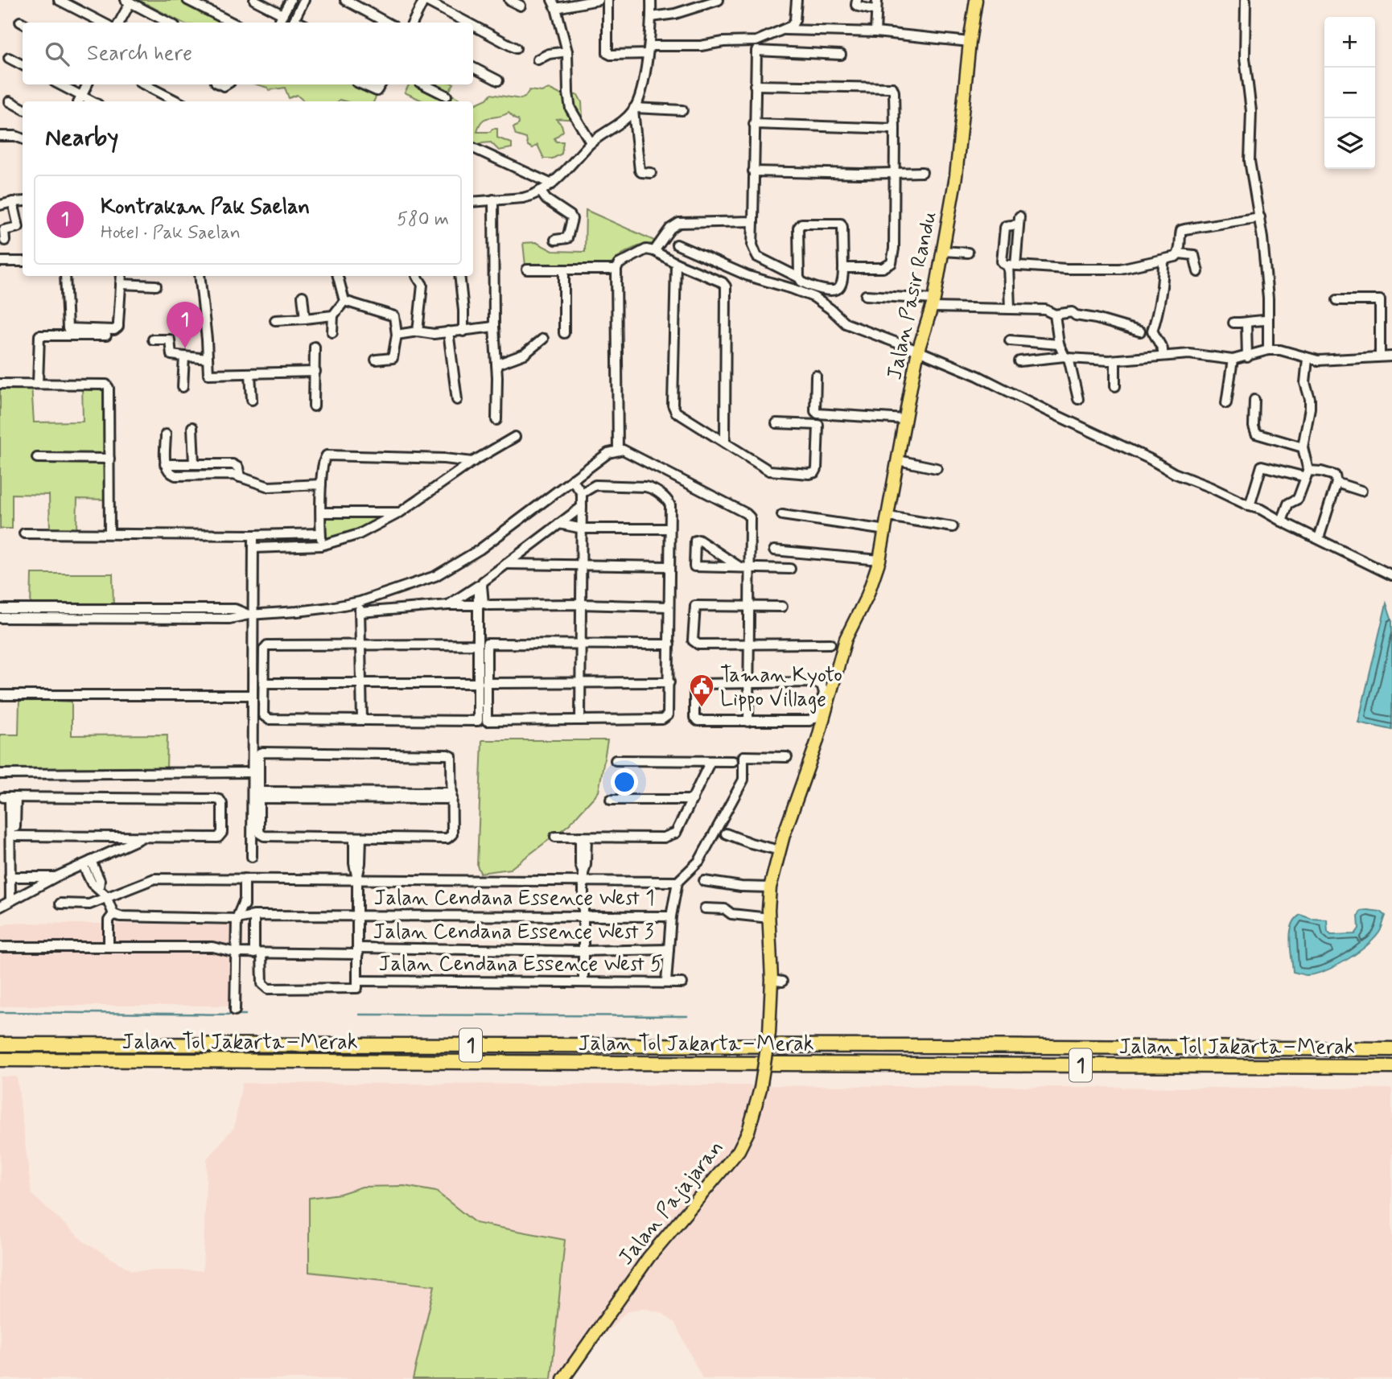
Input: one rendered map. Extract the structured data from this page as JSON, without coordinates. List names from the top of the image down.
{
  "streets": {
    "highway": ["Jalan Tol Jakarta–Merak", "1"],
    "main road": ["Jalan Pasir Randu", "Jalan Pajajaran"],
    "street": ["Jalan Cendana Essence West 1", "Jalan Cendana Essence West 3", "Jalan Cendana Essence West 5"]
  },
  "crossings": [
    ["Jalan Pasir Randu", "Jalan Pajajaran"],
    ["Jalan Cendana Essence West 3", "Jalan Cendana Essence West 5"]
  ],
  "places": {
    "public building": ["Taman Kyoto Lippo Village"]
  },
  "page": {
    "map_buttons": ["+", "−"],
    "search": "Search here",
    "heading": "Nearby",
    "list": [
      {
        "mark": "1",
        "name": "Kontrakan Pak Saelan",
        "note": "Hotel · Pak Saelan",
        "value": "580 m"
      }
    ],
    "pins": "1"
  }
}
